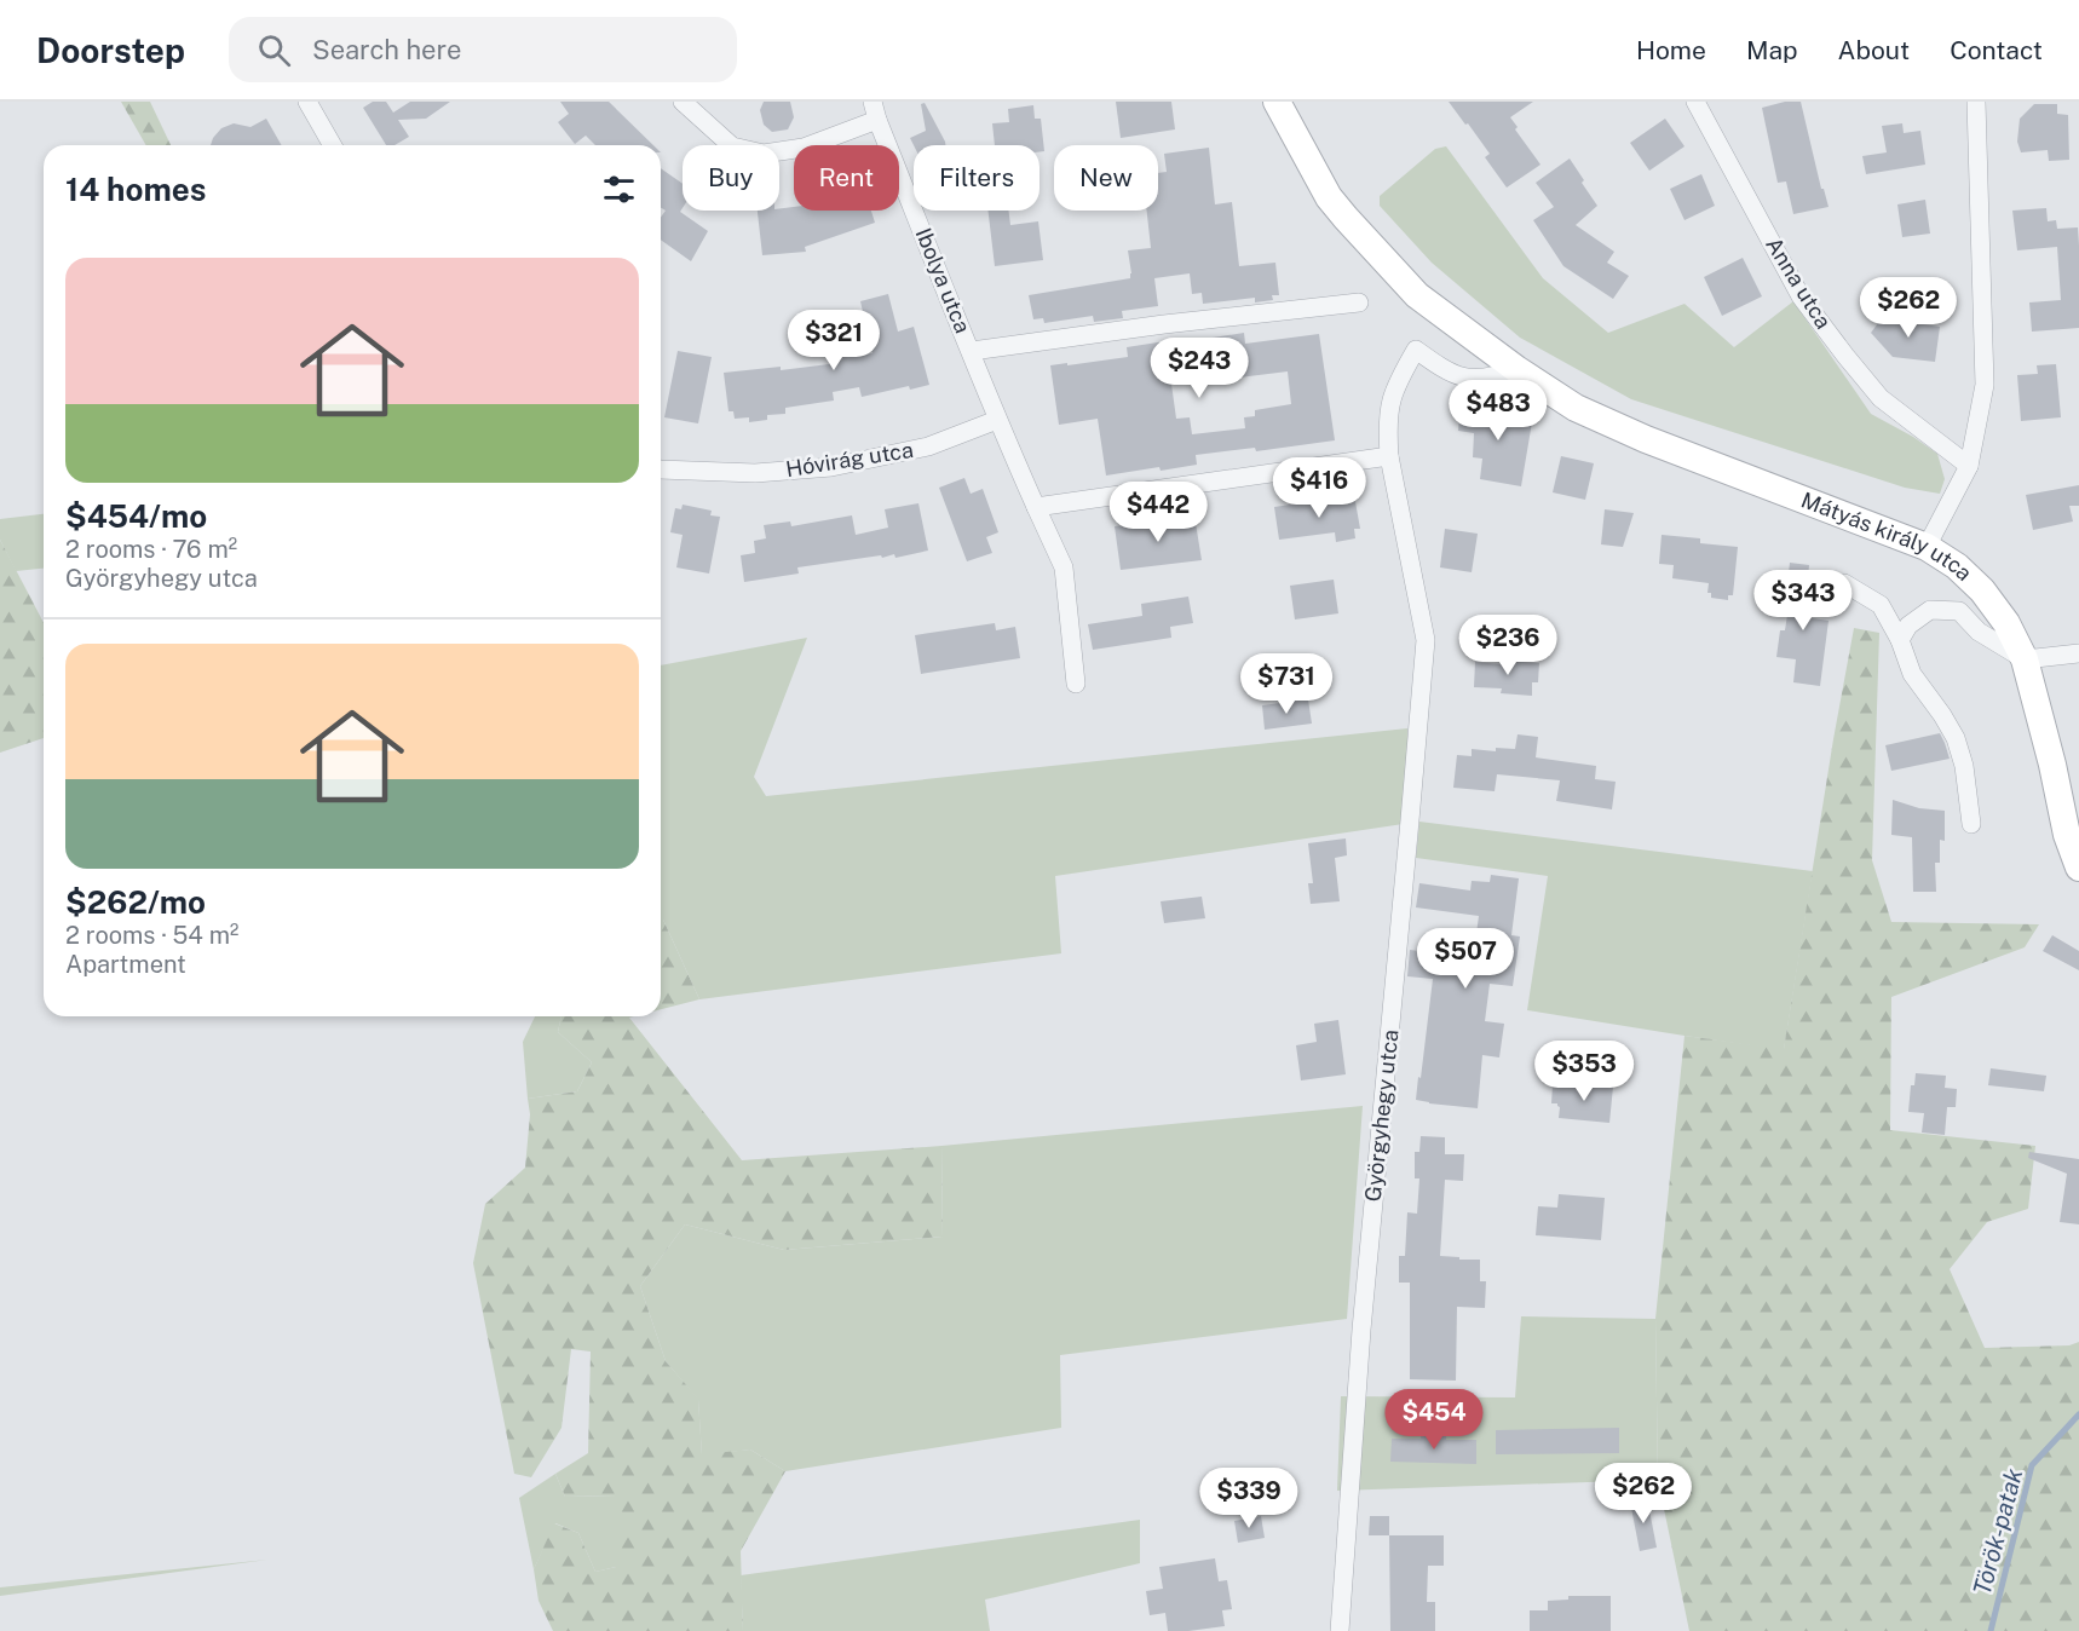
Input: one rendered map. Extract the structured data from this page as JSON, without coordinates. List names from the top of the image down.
{
  "streets": {
    "main road": ["Mátyás király utca"],
    "street": [
      "Ibolya utca",
      "Anna utca",
      "Hóvirág utca",
      "Györgyhegy utca"
    ]
  },
  "crossings": [
    ["Ibolya utca", "Hóvirág utca"],
    ["Mátyás király utca", "Györgyhegy utca"]
  ],
  "water": ["Török-patak"],
  "page": {
    "header": "Doorstep",
    "search": "Search here",
    "nav": [
      "Home",
      "Map",
      "About",
      "Contact"
    ],
    "chip": [
      "Buy",
      "Rent",
      "Filters",
      "New"
    ],
    "heading": "14 homes",
    "list": [
      {
        "name": "$454/mo",
        "note": "2 rooms · 76 m² · Györgyhegy utca"
      },
      {
        "name": "$262/mo",
        "note": "2 rooms · 54 m² · Apartment"
      }
    ],
    "price": [
      "$262",
      "$321",
      "$243",
      "$483",
      "$416",
      "$442",
      "$343",
      "$236",
      "$731",
      "$507",
      "$353",
      "$454",
      "$262",
      "$339"
    ]
  }
}
